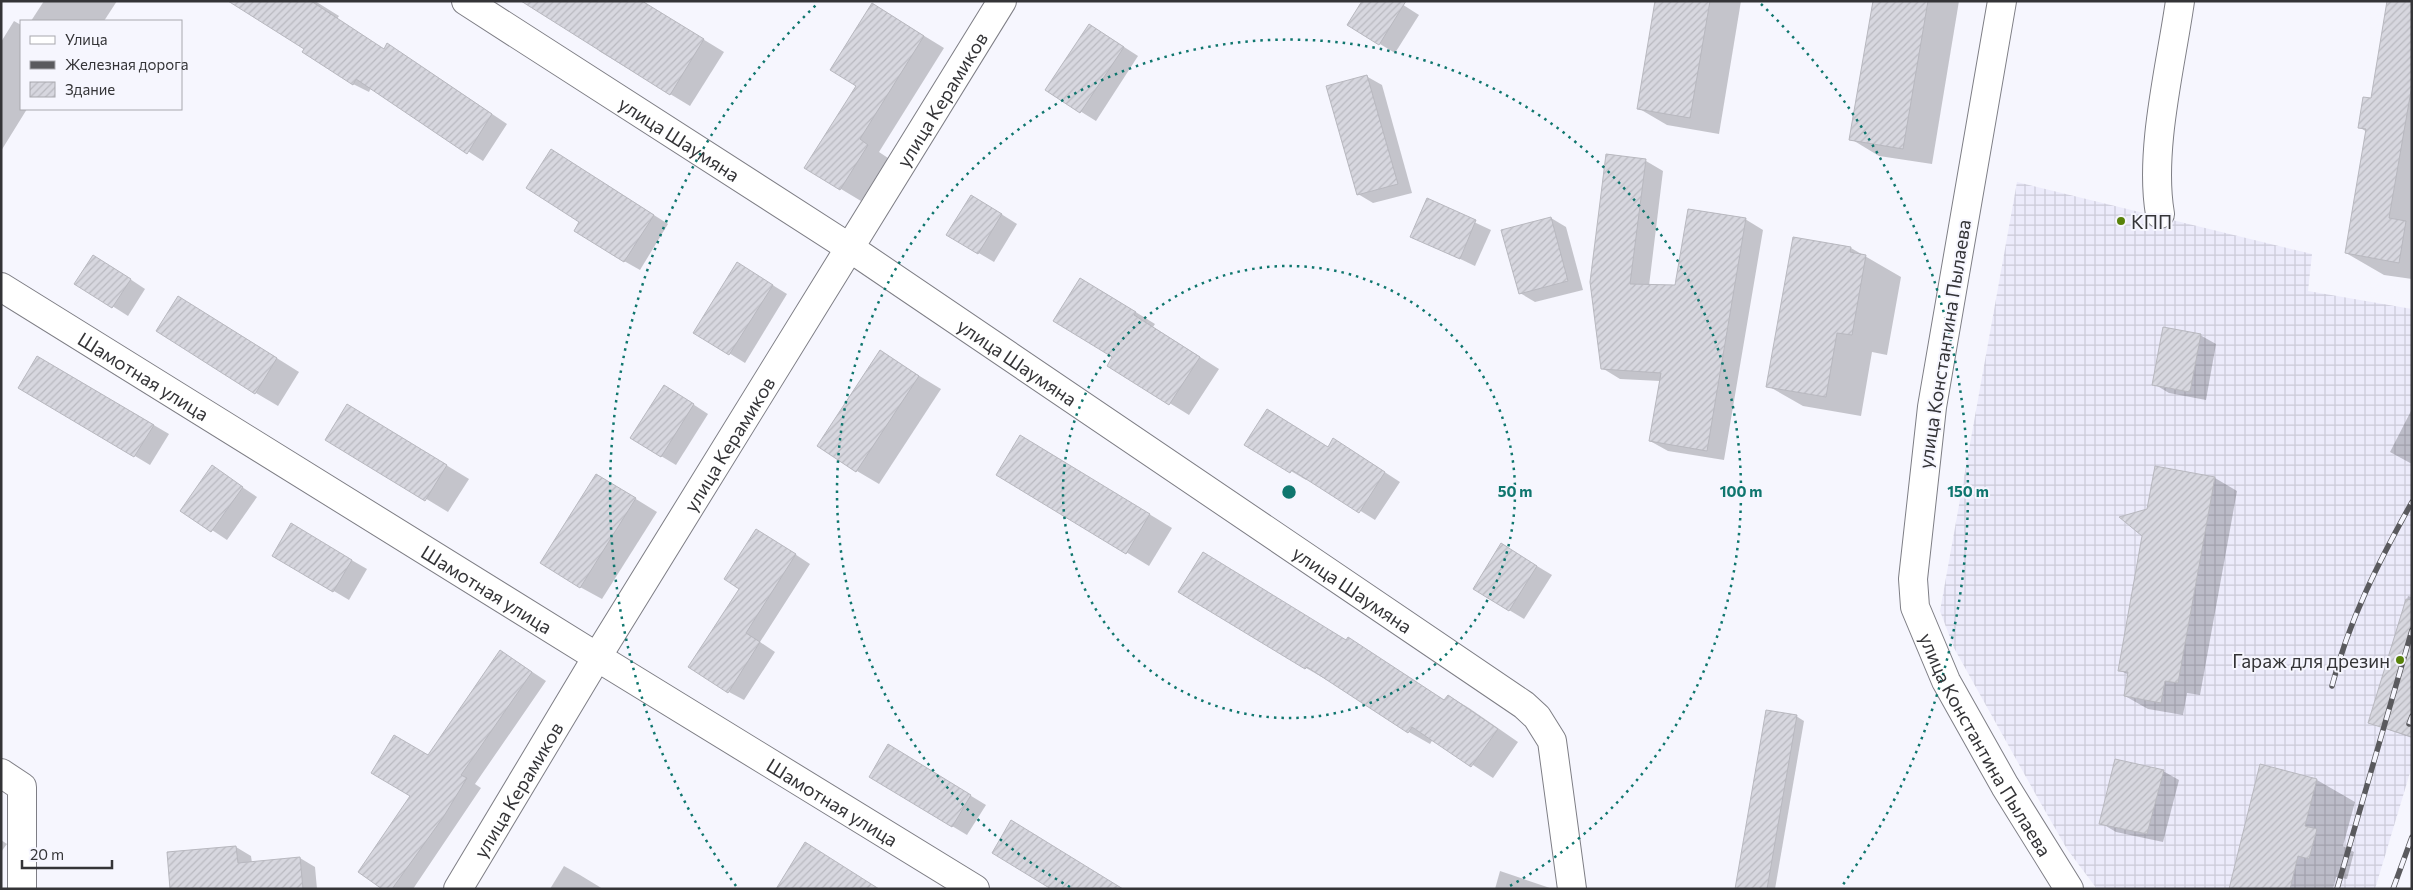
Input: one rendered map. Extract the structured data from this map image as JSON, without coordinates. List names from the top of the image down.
{
  "streets": {
    "street": [
      "улица Керамиков",
      "улица Шаумяна",
      "улица Константина Пылаева",
      "Шамотная улица"
    ]
  },
  "crossings": [
    ["улица Керамиков", "улица Шаумяна"],
    ["улица Керамиков", "Шамотная улица"]
  ],
  "places": ["КПП", "Гараж для дрезин"],
  "legend": ["Улица", "Железная дорога", "Здание"],
  "scale_bar": "20 m",
  "rings": ["50 m", "100 m", "150 m"]
}
